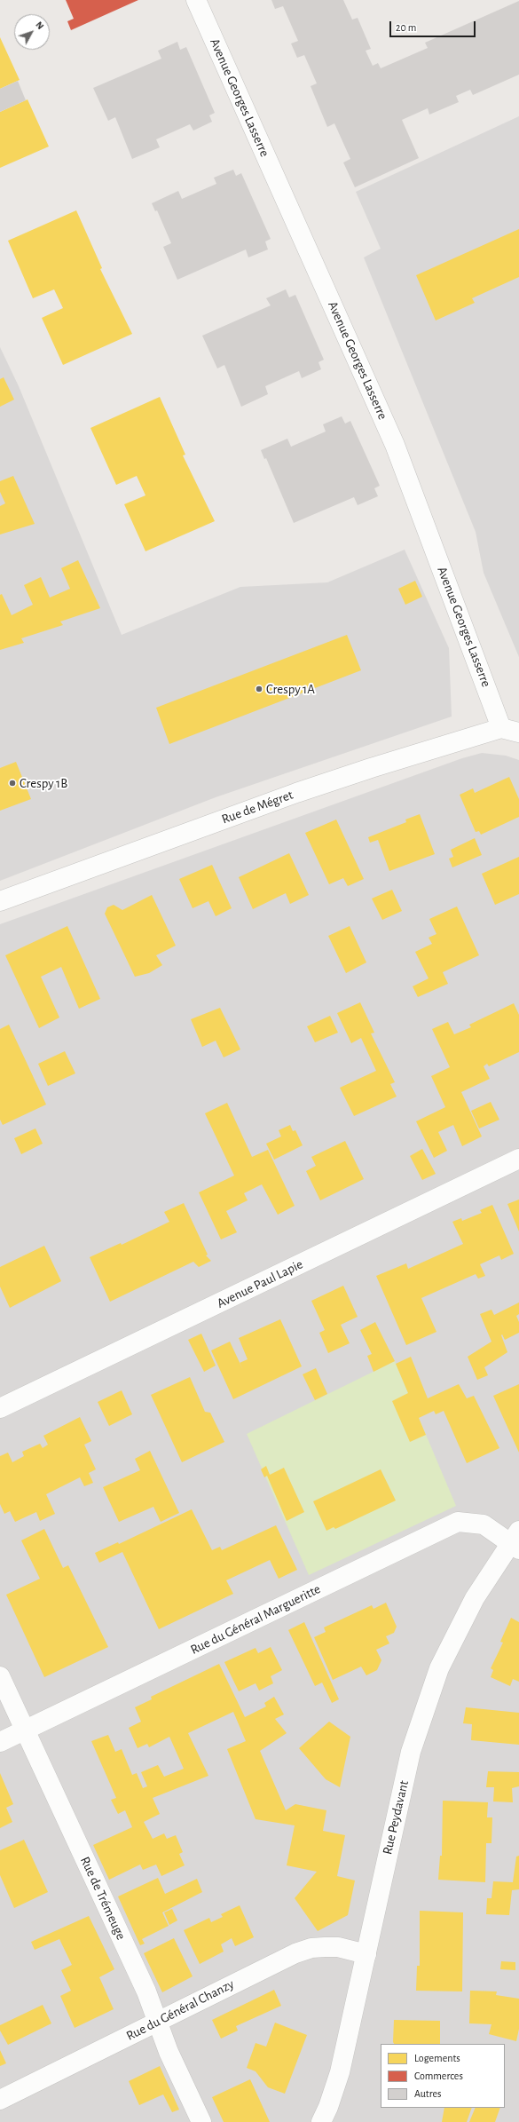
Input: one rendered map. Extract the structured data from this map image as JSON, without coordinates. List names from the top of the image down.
{
  "streets": {
    "street": [
      "Avenue Georges Lasserre",
      "Rue de Mégret",
      "Avenue Paul Lapie",
      "Rue du Général Margueritte",
      "Rue Peydavant",
      "Rue de Trémeuge",
      "Rue du Général Chanzy"
    ]
  },
  "crossings": [
    ["Avenue Georges Lasserre", "Rue de Mégret"],
    ["Rue du Général Margueritte", "Rue Peydavant"],
    ["Rue du Général Margueritte", "Rue de Trémeuge"],
    ["Rue Peydavant", "Rue du Général Chanzy"],
    ["Rue de Trémeuge", "Rue du Général Chanzy"]
  ],
  "places": ["Crespy 1A", "Crespy 1B"],
  "legend": ["Logements", "Commerces", "Autres"],
  "scale_bar": "20 m",
  "north": "top right"
}
